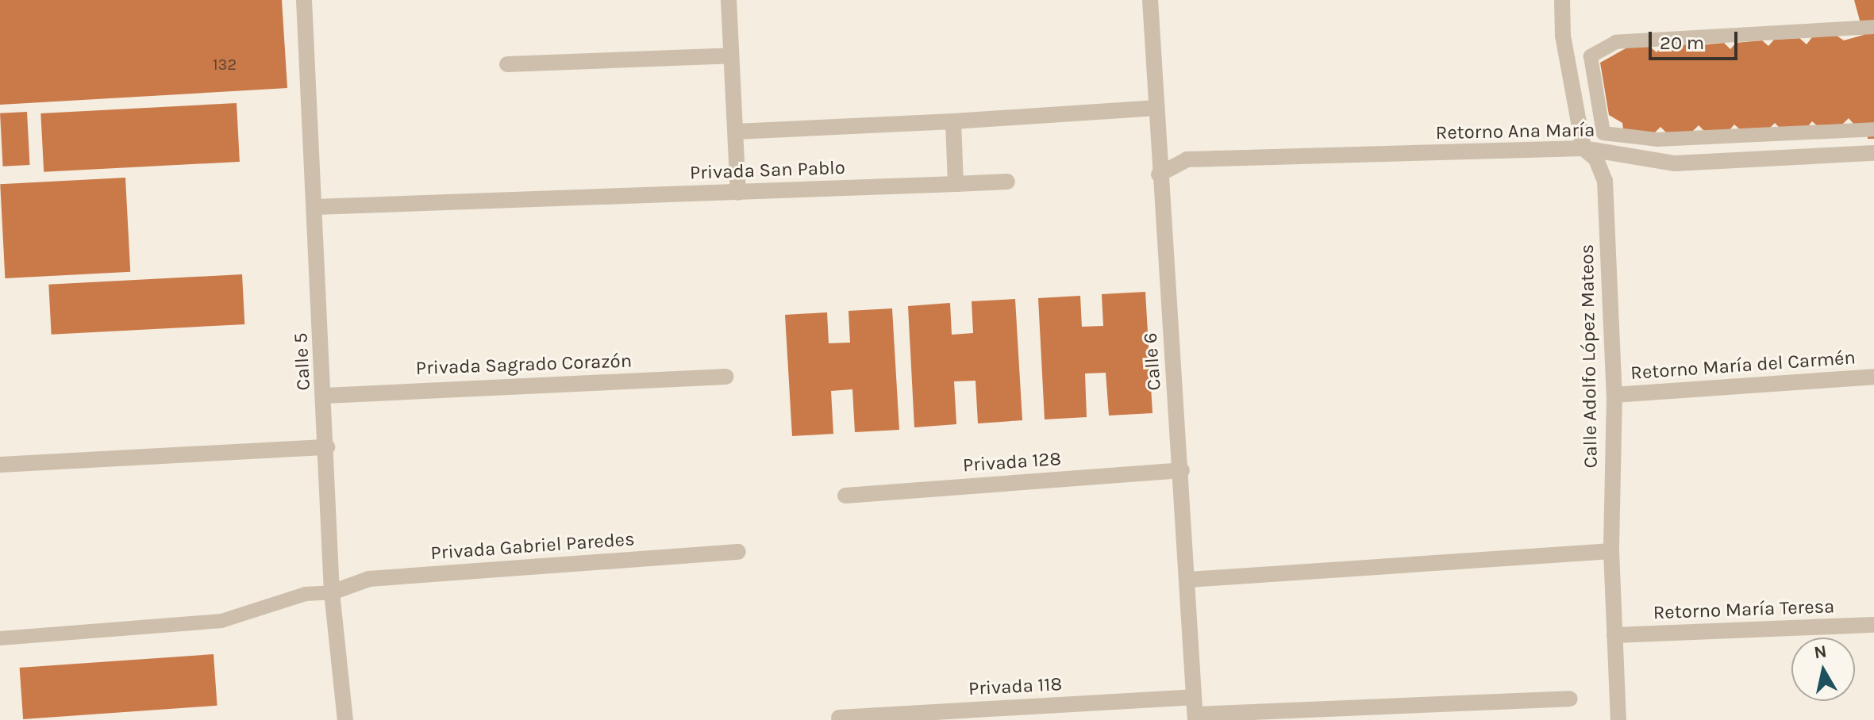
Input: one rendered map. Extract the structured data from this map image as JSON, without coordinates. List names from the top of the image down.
{
  "streets": {
    "street": [
      "Retorno Ana María",
      "Privada San Pablo",
      "Calle Adolfo López Mateos",
      "Calle 5",
      "Calle 6",
      "Privada Sagrado Corazón",
      "Retorno María del Carmén",
      "Privada 128",
      "Privada Gabriel Paredes",
      "Retorno María Teresa",
      "Privada 118"
    ]
  },
  "crossings": [
    ["Retorno Ana María", "Calle Adolfo López Mateos"],
    ["Retorno Ana María", "Calle 6"],
    ["Privada San Pablo", "Calle 5"],
    ["Calle Adolfo López Mateos", "Retorno María del Carmén"],
    ["Calle Adolfo López Mateos", "Retorno María Teresa"],
    ["Calle 5", "Privada Sagrado Corazón"],
    ["Calle 5", "Privada Gabriel Paredes"],
    ["Calle 6", "Privada 128"],
    ["Calle 6", "Privada 118"]
  ],
  "house_numbers": ["132"],
  "scale_bar": "20 m",
  "north": "top"
}
